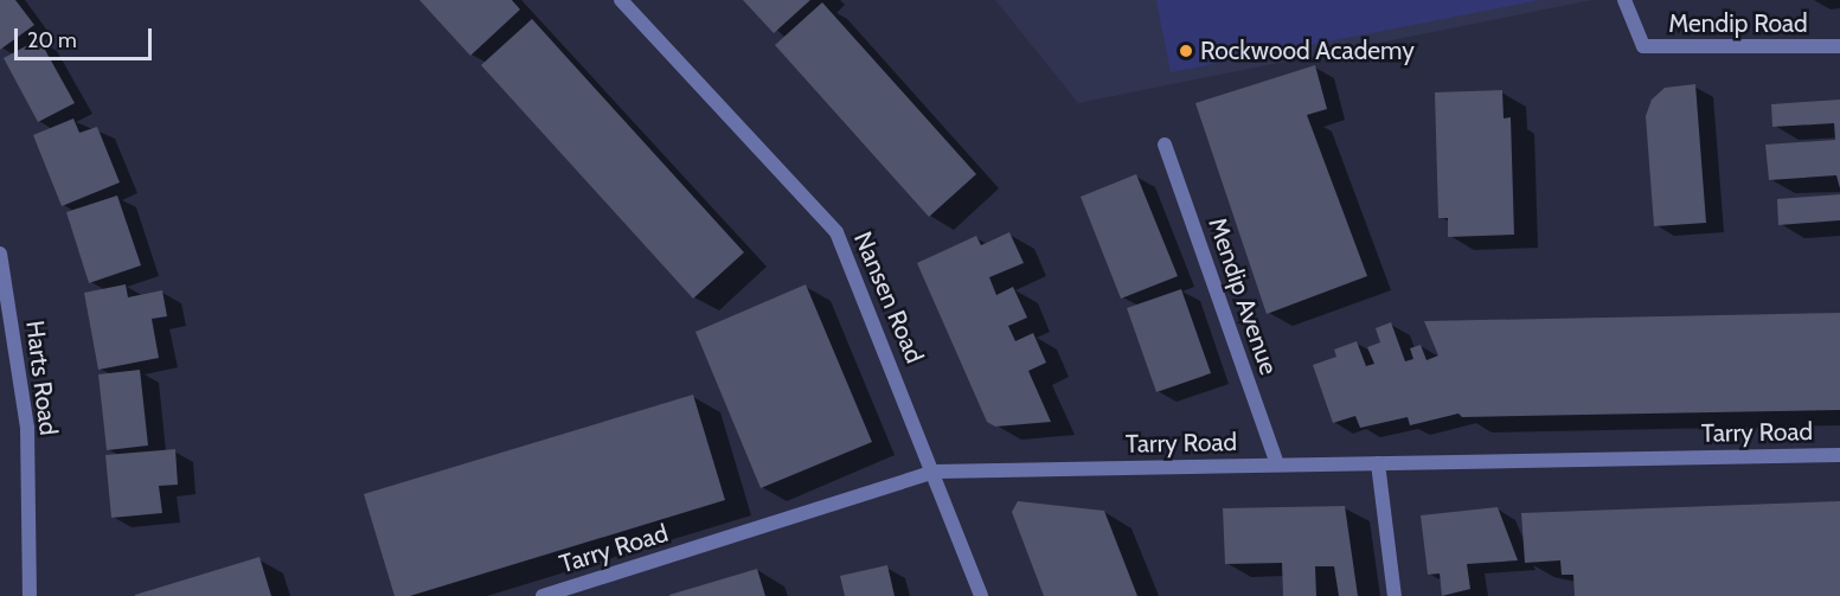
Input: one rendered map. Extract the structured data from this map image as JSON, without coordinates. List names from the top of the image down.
{
  "streets": {
    "street": [
      "Mendip Road",
      "Mendip Avenue",
      "Nansen Road",
      "Harts Road",
      "Tarry Road"
    ]
  },
  "crossings": [
    ["Mendip Avenue", "Tarry Road"],
    ["Nansen Road", "Tarry Road"]
  ],
  "places": ["Rockwood Academy"],
  "scale_bar": "20 m"
}
